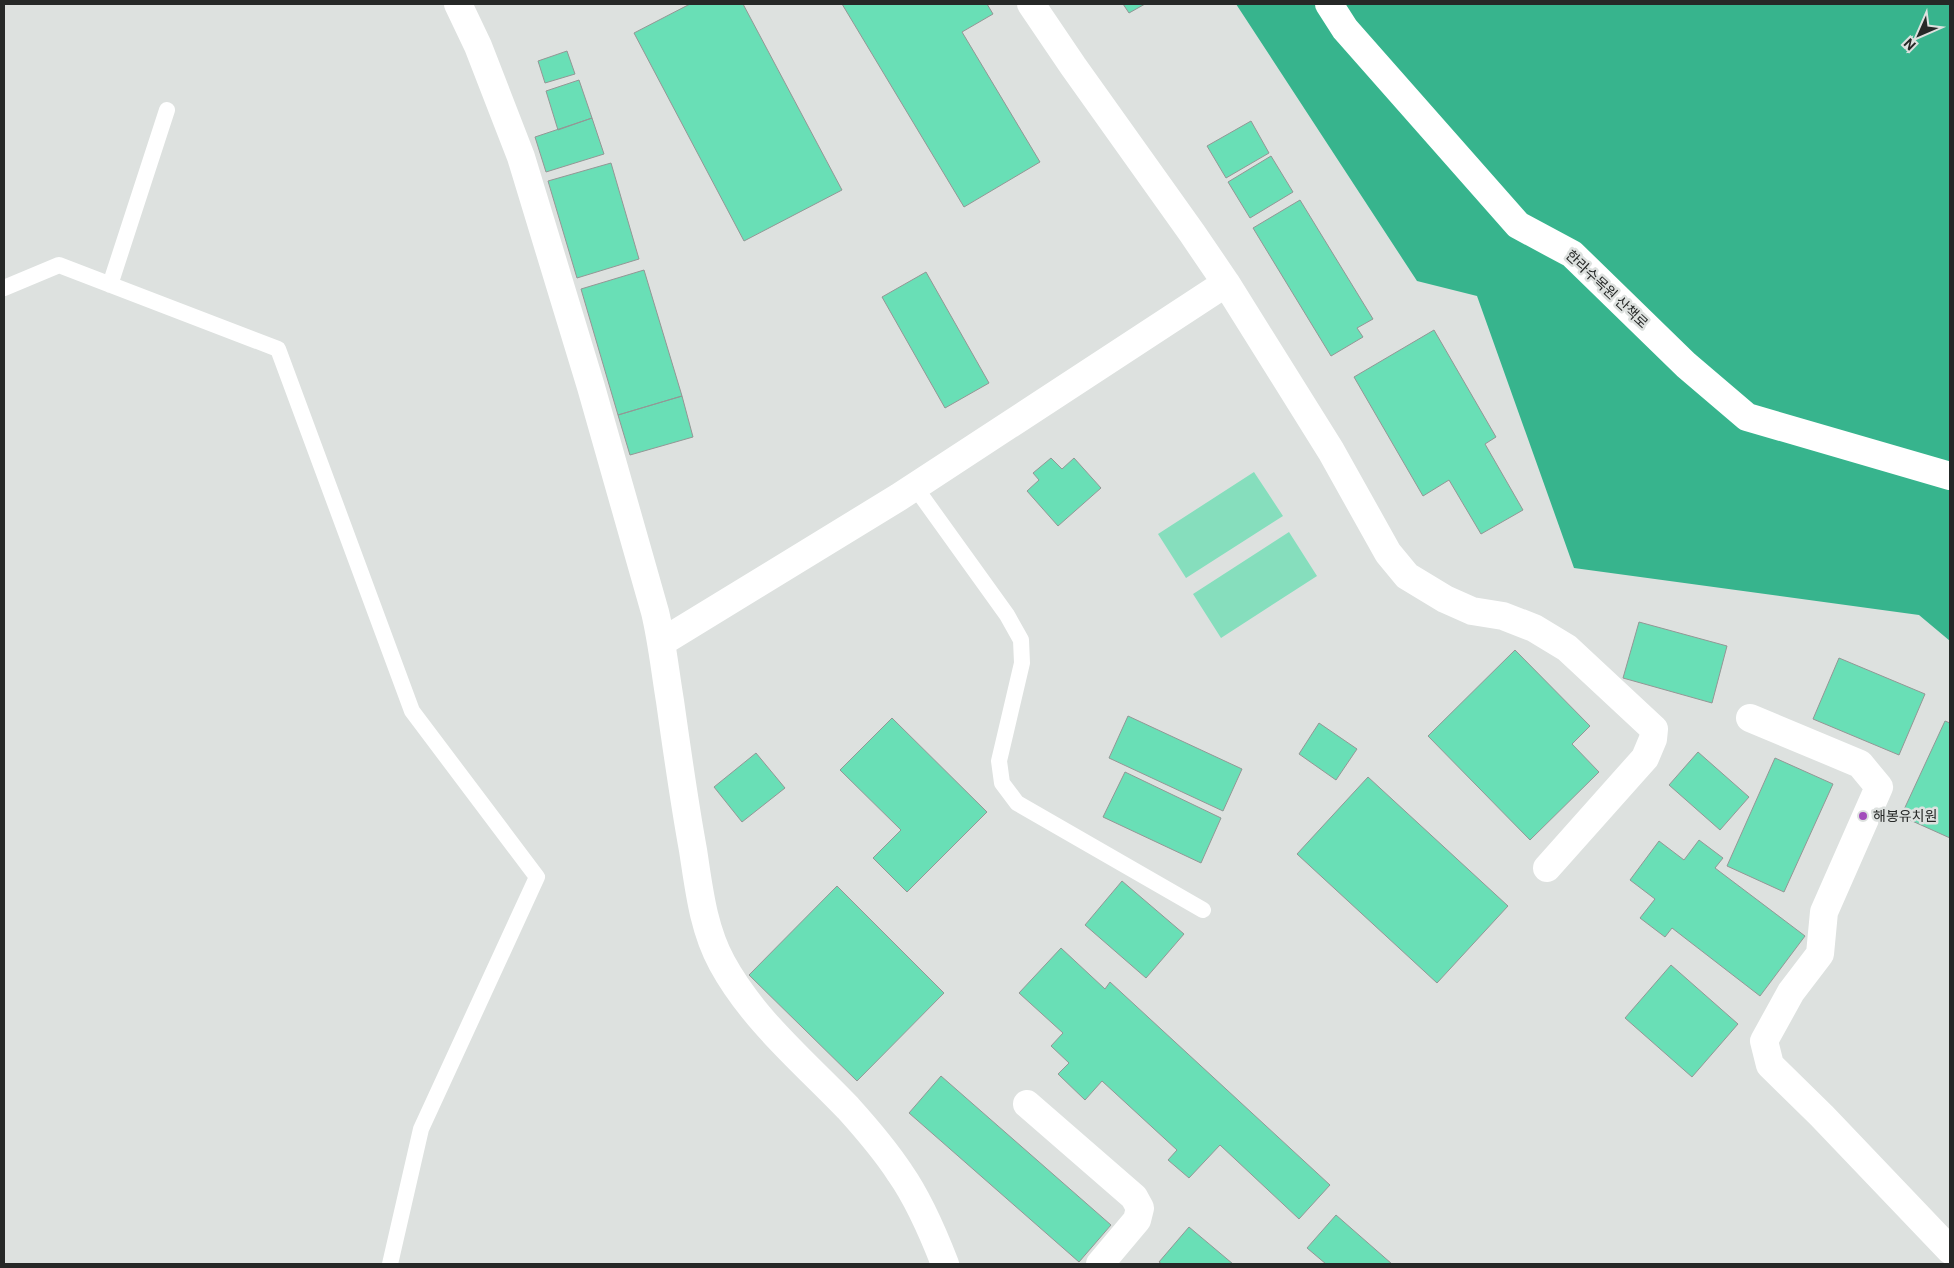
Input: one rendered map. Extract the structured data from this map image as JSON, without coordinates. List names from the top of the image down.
{
  "streets": {
    "street": ["한라수목원 산책로"]
  },
  "places": ["해봉유치원"],
  "north": "bottom left"
}
